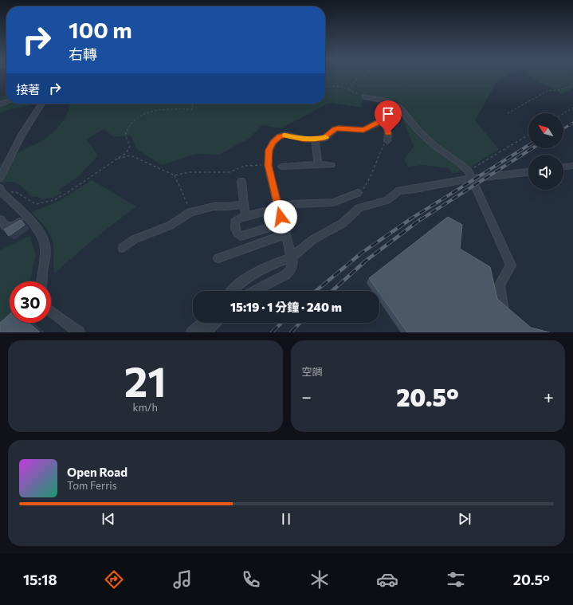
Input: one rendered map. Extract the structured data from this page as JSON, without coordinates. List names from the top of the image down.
{
  "north": "top left",
  "page": {
    "turn": ["100 m", "右轉"],
    "then": "接著",
    "limit": "30",
    "trip": "15:19 · 1 分鐘 · 240 m",
    "tile": [
      ["21", "km/h"],
      "空調"
    ],
    "heat": ["−", "20.5°", "+"],
    "song": ["Open Road", "Tom Ferris"],
    "tabs": ["15:18", "20.5°"]
  }
}
